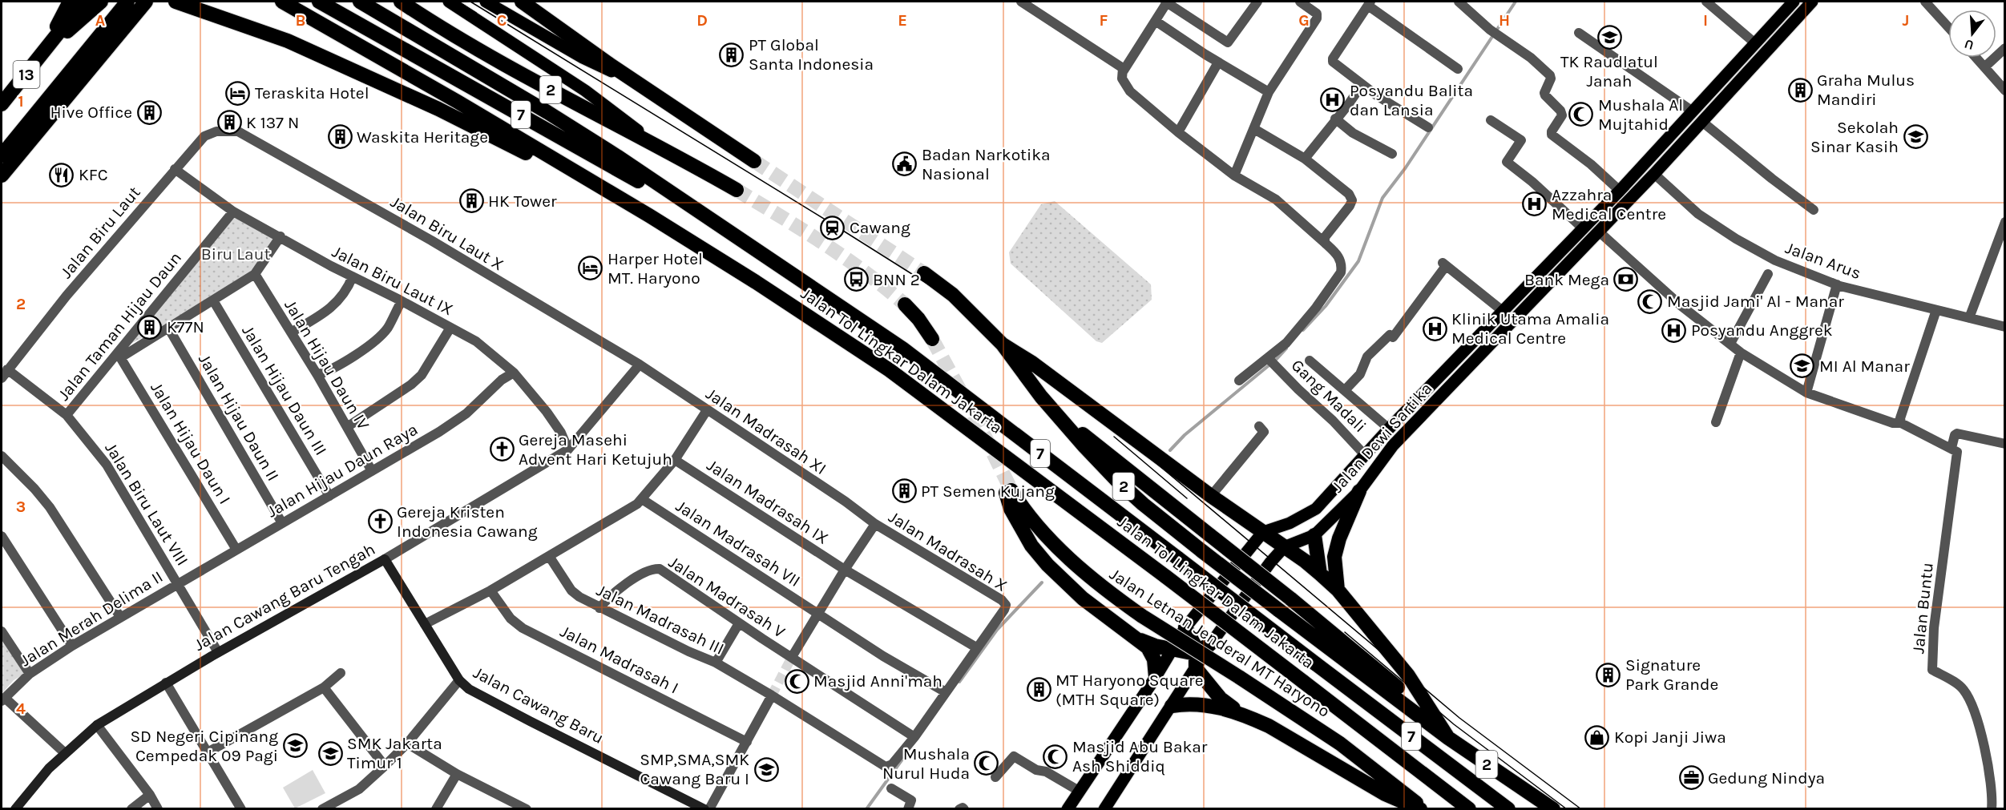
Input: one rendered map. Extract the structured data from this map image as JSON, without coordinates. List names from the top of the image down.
{
  "streets": {
    "highway": [
      "13",
      "2",
      "7",
      "Jalan Tol Lingkar Dalam Jakarta",
      "Jalan Letnan Jenderal MT Haryono"
    ],
    "main road": ["Jalan Dewi Sartika"],
    "street": [
      "Jalan Biru Laut",
      "Jalan Biru Laut X",
      "Jalan Arus",
      "Jalan Biru Laut IX",
      "Jalan Taman Hijau Daun",
      "Jalan Hijau Daun IV",
      "Jalan Hijau Daun III",
      "Gang Madali",
      "Jalan Hijau Daun II",
      "Jalan Madrasah XI",
      "Jalan Hijau Daun I",
      "Jalan Hijau Daun Raya",
      "Jalan Madrasah IX",
      "Jalan Biru Laut VIII",
      "Jalan Madrasah VII",
      "Jalan Madrasah X",
      "Jalan Cawang Baru Tengah",
      "Jalan Madrasah V",
      "Jalan Buntu",
      "Jalan Merah Delima II",
      "Jalan Madrasah III",
      "Jalan Madrasah I",
      "Jalan Cawang Baru"
    ]
  },
  "crossings": [
    ["7", "Jalan Tol Lingkar Dalam Jakarta"],
    ["Jalan Biru Laut", "Jalan Biru Laut X"],
    ["Jalan Biru Laut", "Jalan Biru Laut IX"],
    ["Jalan Biru Laut", "Jalan Biru Laut VIII"],
    ["Jalan Biru Laut X", "Jalan Madrasah XI"],
    ["Jalan Biru Laut X", "Jalan Cawang Baru Tengah"],
    ["Jalan Arus", "Jalan Dewi Sartika"],
    ["Jalan Biru Laut IX", "Jalan Taman Hijau Daun"],
    ["Jalan Biru Laut IX", "Jalan Hijau Daun Raya"],
    ["Jalan Biru Laut IX", "Jalan Cawang Baru Tengah"],
    ["Jalan Taman Hijau Daun", "Jalan Hijau Daun IV"],
    ["Jalan Taman Hijau Daun", "Jalan Hijau Daun III"],
    ["Jalan Taman Hijau Daun", "Jalan Hijau Daun II"],
    ["Jalan Taman Hijau Daun", "Jalan Hijau Daun I"],
    ["Jalan Taman Hijau Daun", "Jalan Biru Laut VIII"],
    ["Jalan Hijau Daun IV", "Jalan Hijau Daun Raya"],
    ["Jalan Hijau Daun III", "Jalan Hijau Daun Raya"],
    ["Gang Madali", "Jalan Dewi Sartika"],
    ["Jalan Hijau Daun II", "Jalan Hijau Daun Raya"],
    ["Jalan Madrasah XI", "Jalan Madrasah X"],
    ["Jalan Madrasah XI", "Jalan Cawang Baru Tengah"],
    ["Jalan Hijau Daun I", "Jalan Hijau Daun Raya"],
    ["Jalan Hijau Daun Raya", "Jalan Biru Laut VIII"],
    ["Jalan Hijau Daun Raya", "Jalan Merah Delima II"],
    ["Jalan Madrasah IX", "Jalan Madrasah X"],
    ["Jalan Biru Laut VIII", "Jalan Cawang Baru Tengah"],
    ["Jalan Biru Laut VIII", "Jalan Merah Delima II"],
    ["Jalan Cawang Baru Tengah", "Jalan Cawang Baru"],
    ["Jalan Madrasah V", "Jalan Madrasah III"]
  ],
  "parks": ["Biru Laut"],
  "places": {
    "school or university": [
      "TK Raudlatul Janah",
      "Sekolah Sinar Kasih",
      "MI Al Manar",
      "SD Negeri Cipinang Cempedak 09 Pagi",
      "SMK Jakarta Timur 1",
      "SMP,SMA,SMK Cawang Baru I"
    ],
    "building": [
      "PT Global Santa Indonesia",
      "Graha Mulus Mandiri",
      "Hive Office",
      "K 137 N",
      "Waskita Heritage",
      "HK Tower",
      "K77N",
      "PT Semen Kujang",
      "Signature Park Grande",
      "MT Haryono Square (MTH Square)"
    ],
    "hotel": ["Teraskita Hotel", "Harper Hotel MT. Haryono"],
    "hospital": [
      "Posyandu Balita dan Lansia",
      "Azzahra Medical Centre",
      "Klinik Utama Amalia Medical Centre",
      "Posyandu Anggrek"
    ],
    "mosque": [
      "Mushala Al Mujtahid",
      "Masjid Jami' Al - Manar",
      "Masjid Anni'mah",
      "Masjid Abu Bakar Ash Shiddiq",
      "Mushala Nurul Huda"
    ],
    "public building": ["Badan Narkotika Nasional"],
    "restaurant": ["KFC"],
    "station": ["Cawang"],
    "bus stop": ["BNN 2"],
    "bank": ["Bank Mega"],
    "church": ["Gereja Masehi Advent Hari Ketujuh", "Gereja Kristen Indonesia Cawang"],
    "shop": ["Kopi Janji Jiwa"],
    "office": ["Gedung Nindya"]
  },
  "north": "bottom",
  "grid": {
    "columns": [
      "A",
      "B",
      "C",
      "D",
      "E",
      "F",
      "G",
      "H",
      "I",
      "J"
    ],
    "rows": [
      "1",
      "2",
      "3",
      "4"
    ]
  }
}
